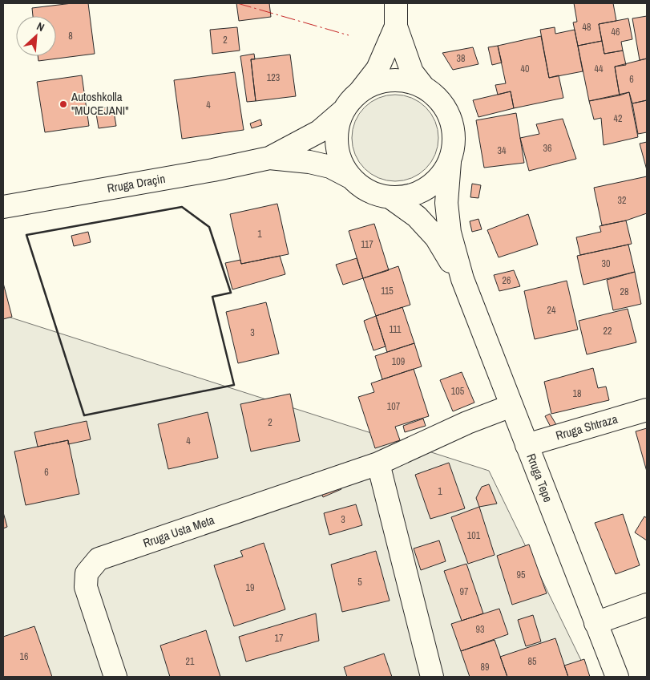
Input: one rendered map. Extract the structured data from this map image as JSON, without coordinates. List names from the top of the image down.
{
  "streets": {
    "main road": [
      "Rruga Draçin",
      "Rruga Shtraza",
      "Rruga Tepe",
      "Rruga Usta Meta"
    ]
  },
  "crossings": [
    ["Rruga Draçin", "Rruga Tepe"],
    ["Rruga Shtraza", "Rruga Tepe"],
    ["Rruga Tepe", "Rruga Usta Meta"]
  ],
  "places": ["Autoshkolla \"MUCEJANI\""],
  "house_numbers": [
    "48",
    "46",
    "8",
    "2",
    "38",
    "40",
    "44",
    "123",
    "6",
    "4",
    "42",
    "36",
    "34",
    "32",
    "1",
    "117",
    "30",
    "26",
    "115",
    "28",
    "24",
    "111",
    "22",
    "3",
    "109",
    "105",
    "18",
    "107",
    "2",
    "4",
    "6",
    "1",
    "3",
    "101",
    "95",
    "5",
    "19",
    "97",
    "93",
    "17",
    "16",
    "21",
    "85",
    "89"
  ],
  "north": "top right"
}
